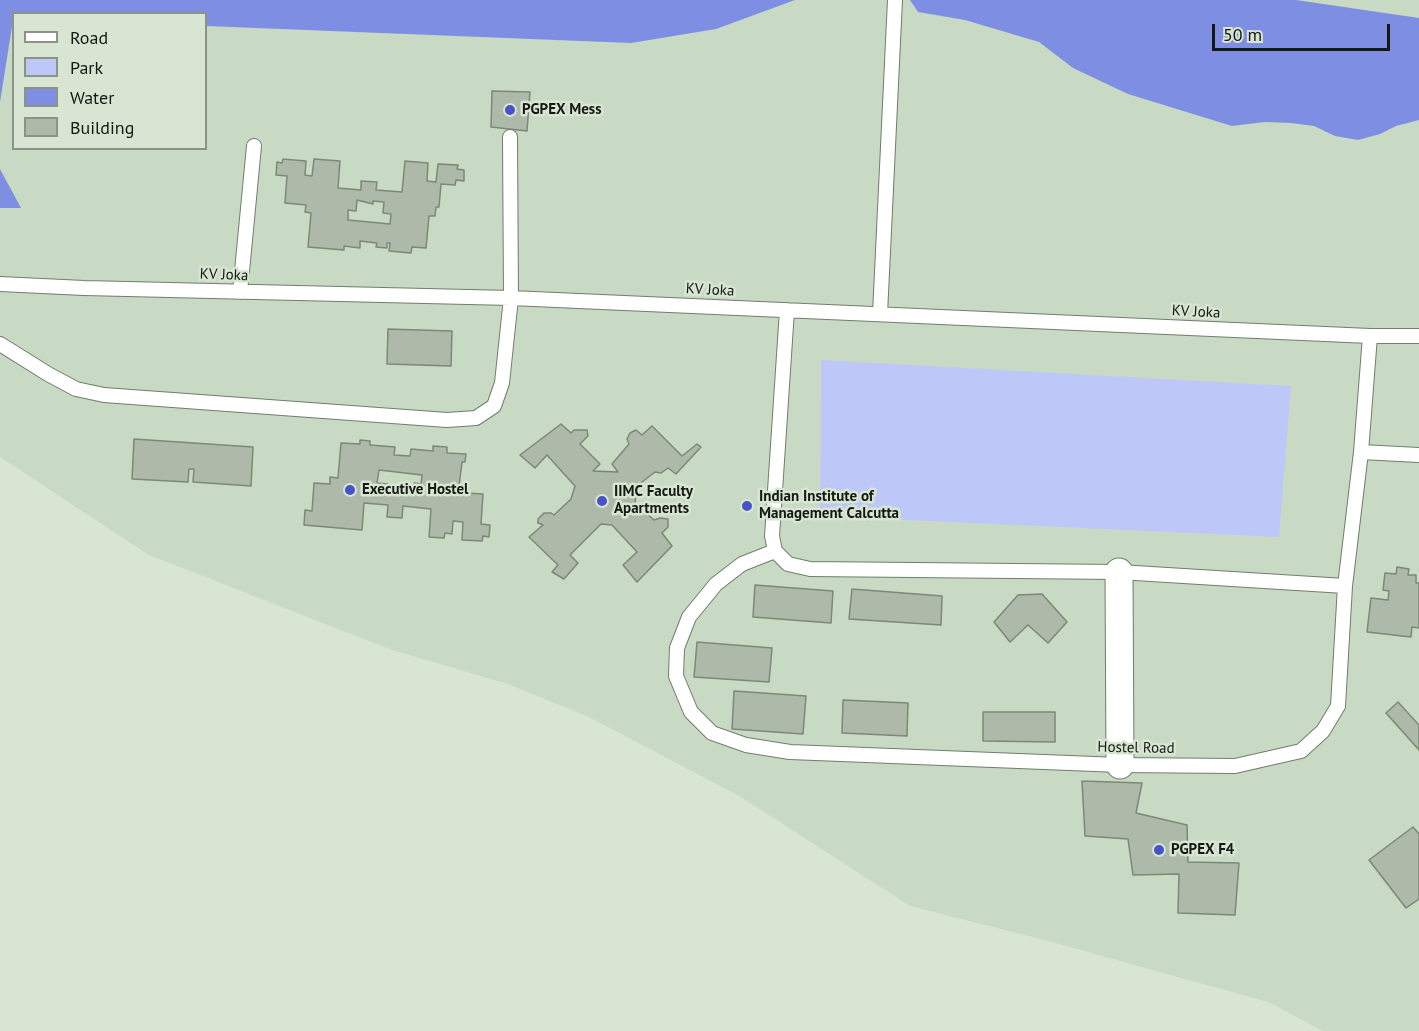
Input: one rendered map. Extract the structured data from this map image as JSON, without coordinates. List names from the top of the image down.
{
  "streets": {
    "lane": ["KV Joka", "Hostel Road"]
  },
  "crossings": [
    ["KV Joka", "Hostel Road"]
  ],
  "places": [
    "PGPEX Mess",
    "Executive Hostel",
    "IIMC Faculty Apartments",
    "Indian Institute of Management Calcutta",
    "PGPEX F4"
  ],
  "legend": [
    "Road",
    "Park",
    "Water",
    "Building"
  ],
  "scale_bar": "50 m"
}
